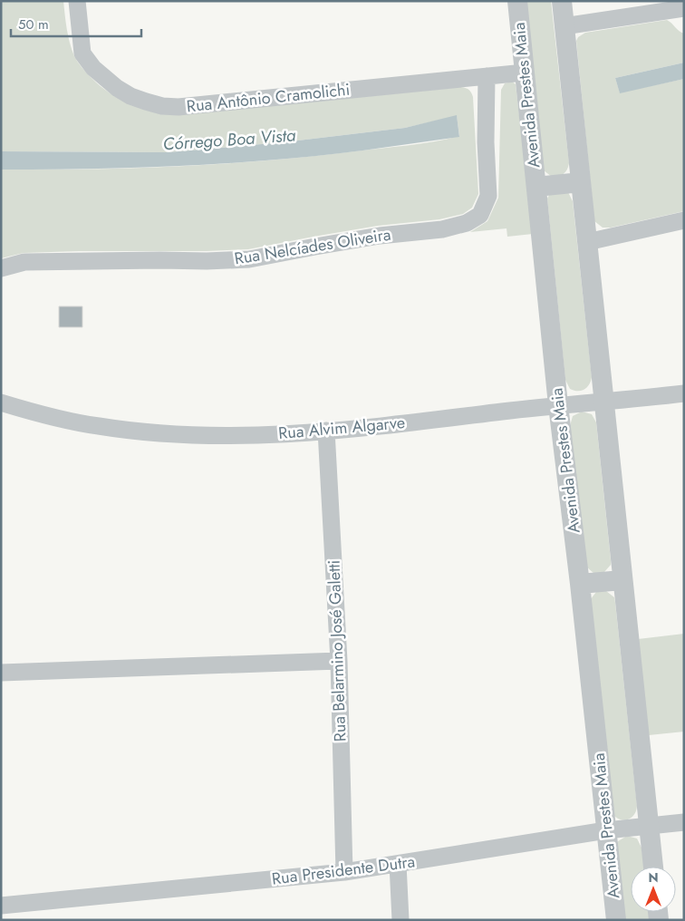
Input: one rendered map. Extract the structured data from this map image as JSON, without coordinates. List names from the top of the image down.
{
  "streets": {
    "street": [
      "Avenida Prestes Maia",
      "Rua Antônio Cramolichi",
      "Rua Nelcíades Oliveira",
      "Rua Alvim Algarve",
      "Rua Belarmino José Galetti",
      "Rua Presidente Dutra"
    ]
  },
  "crossings": [
    ["Avenida Prestes Maia", "Rua Antônio Cramolichi"],
    ["Avenida Prestes Maia", "Rua Alvim Algarve"],
    ["Avenida Prestes Maia", "Rua Presidente Dutra"],
    ["Rua Antônio Cramolichi", "Rua Nelcíades Oliveira"],
    ["Rua Alvim Algarve", "Rua Belarmino José Galetti"],
    ["Rua Belarmino José Galetti", "Rua Presidente Dutra"]
  ],
  "water": ["Córrego Boa Vista"],
  "scale_bar": "50 m",
  "north": "top"
}
